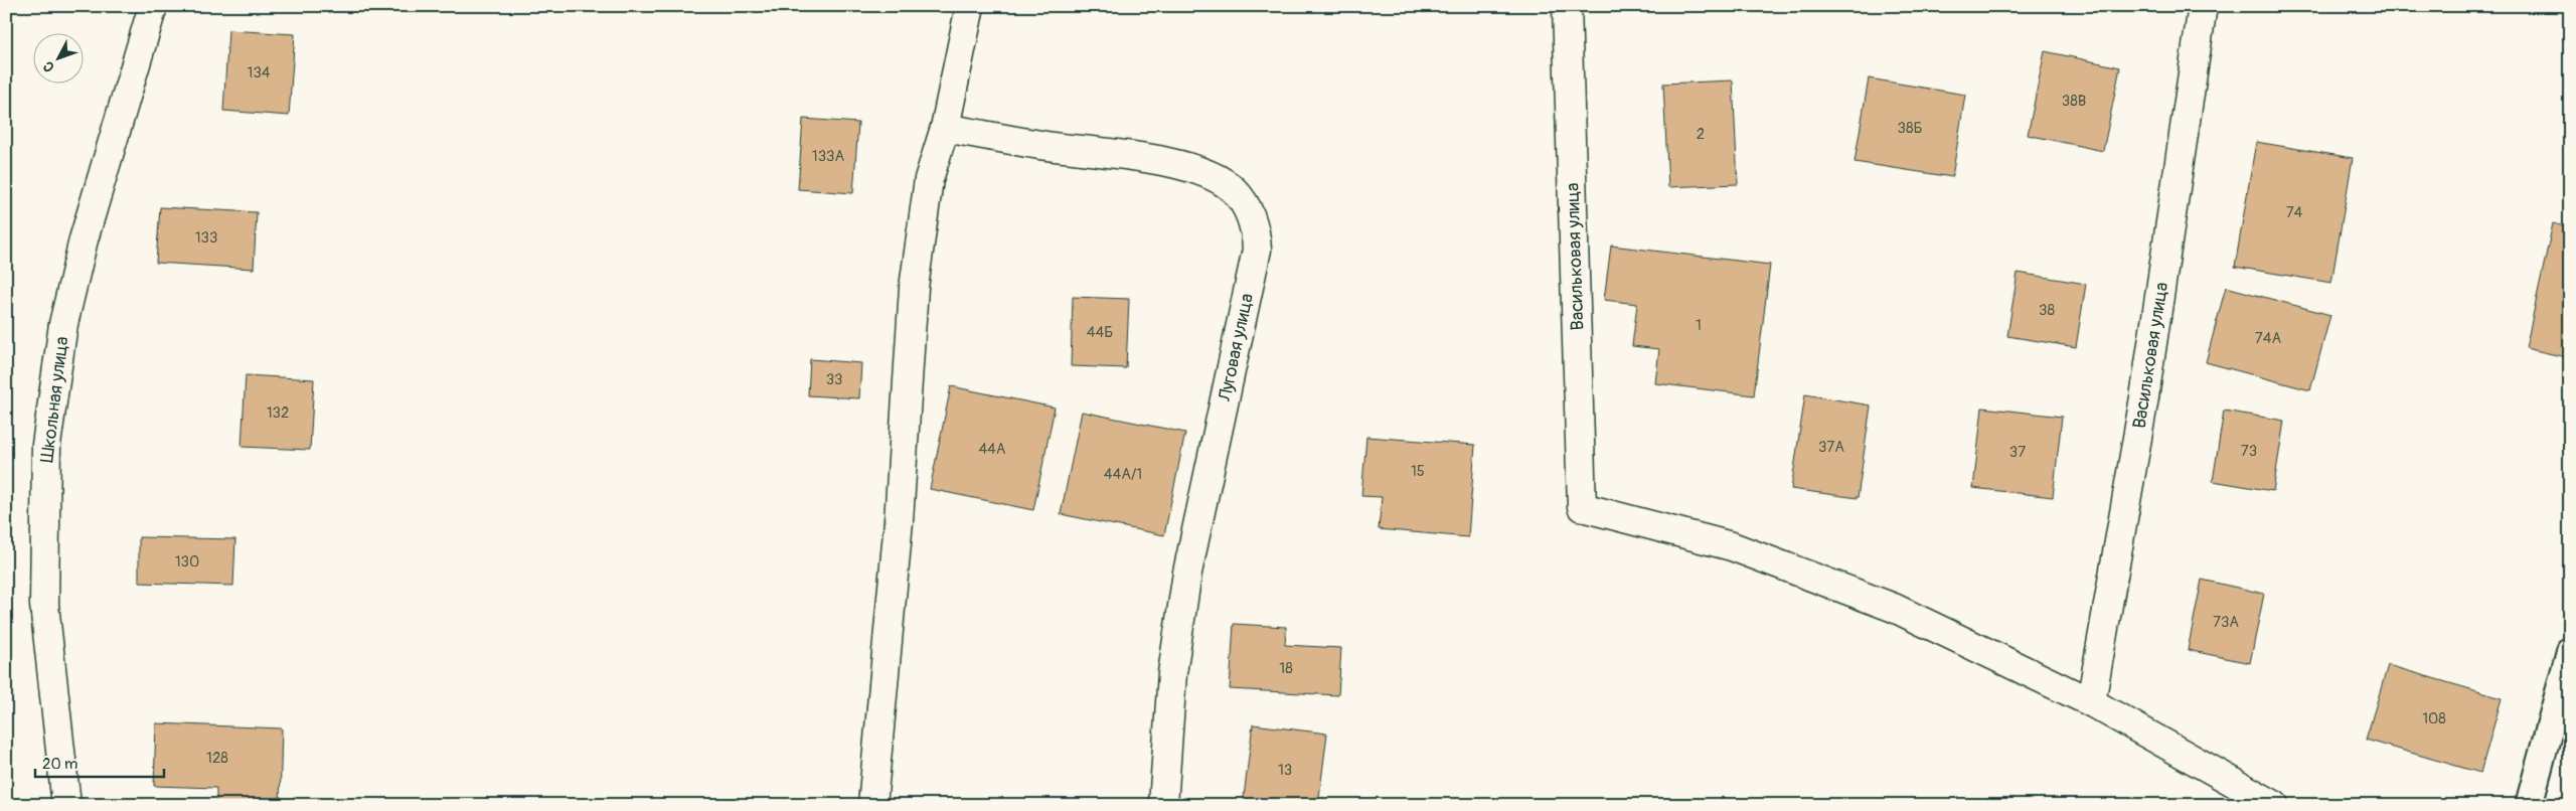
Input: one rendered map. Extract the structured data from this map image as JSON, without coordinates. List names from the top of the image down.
{
  "streets": {
    "street": ["Васильковая улица", "Луговая улица", "Школьная улица"]
  },
  "house_numbers": [
    "134",
    "38В",
    "38Б",
    "2",
    "133А",
    "74",
    "133",
    "38",
    "1",
    "44Б",
    "74А",
    "33",
    "132",
    "37А",
    "44А",
    "73",
    "37",
    "15",
    "44А/1",
    "130",
    "73А",
    "18",
    "108",
    "128",
    "13"
  ],
  "scale_bar": "20 m",
  "north": "bottom left"
}
